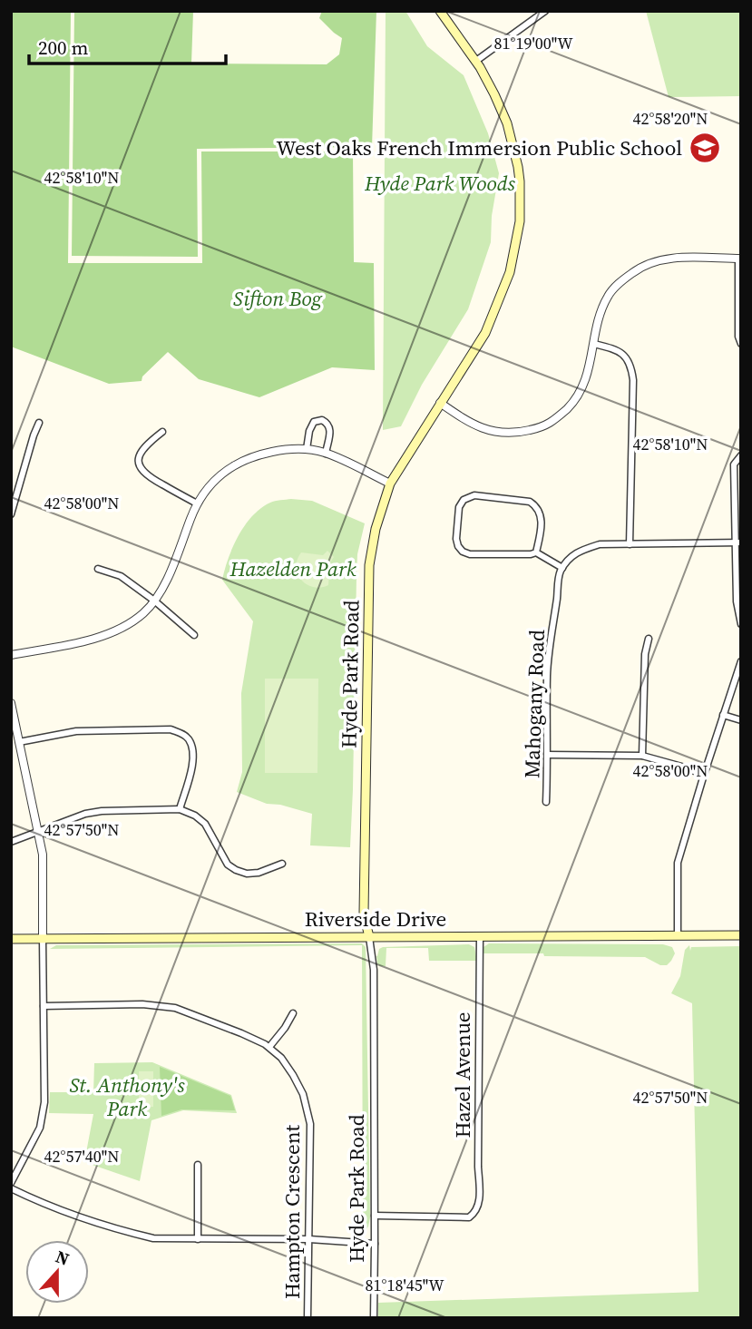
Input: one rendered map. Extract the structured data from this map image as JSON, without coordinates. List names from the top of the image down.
{
  "streets": {
    "main road": ["Hyde Park Road", "Riverside Drive"],
    "street": ["Mahogany Road", "Hazel Avenue", "Hampton Crescent"]
  },
  "crossings": [
    ["Hyde Park Road", "Riverside Drive"],
    ["Hyde Park Road", "Hazel Avenue"],
    ["Riverside Drive", "Hazel Avenue"]
  ],
  "parks": [
    "Hyde Park Woods",
    "Sifton Bog",
    "Hazelden Park",
    "St. Anthony's Park"
  ],
  "places": {
    "school or university": ["West Oaks French Immersion Public School"]
  },
  "scale_bar": "200 m",
  "north": "top",
  "coordinates": [
    "81°19'00\"W",
    "42°58'20\"N",
    "42°58'10\"N",
    "42°58'00\"N",
    "42°57'50\"N",
    "42°57'40\"N",
    "81°18'45\"W"
  ]
}
